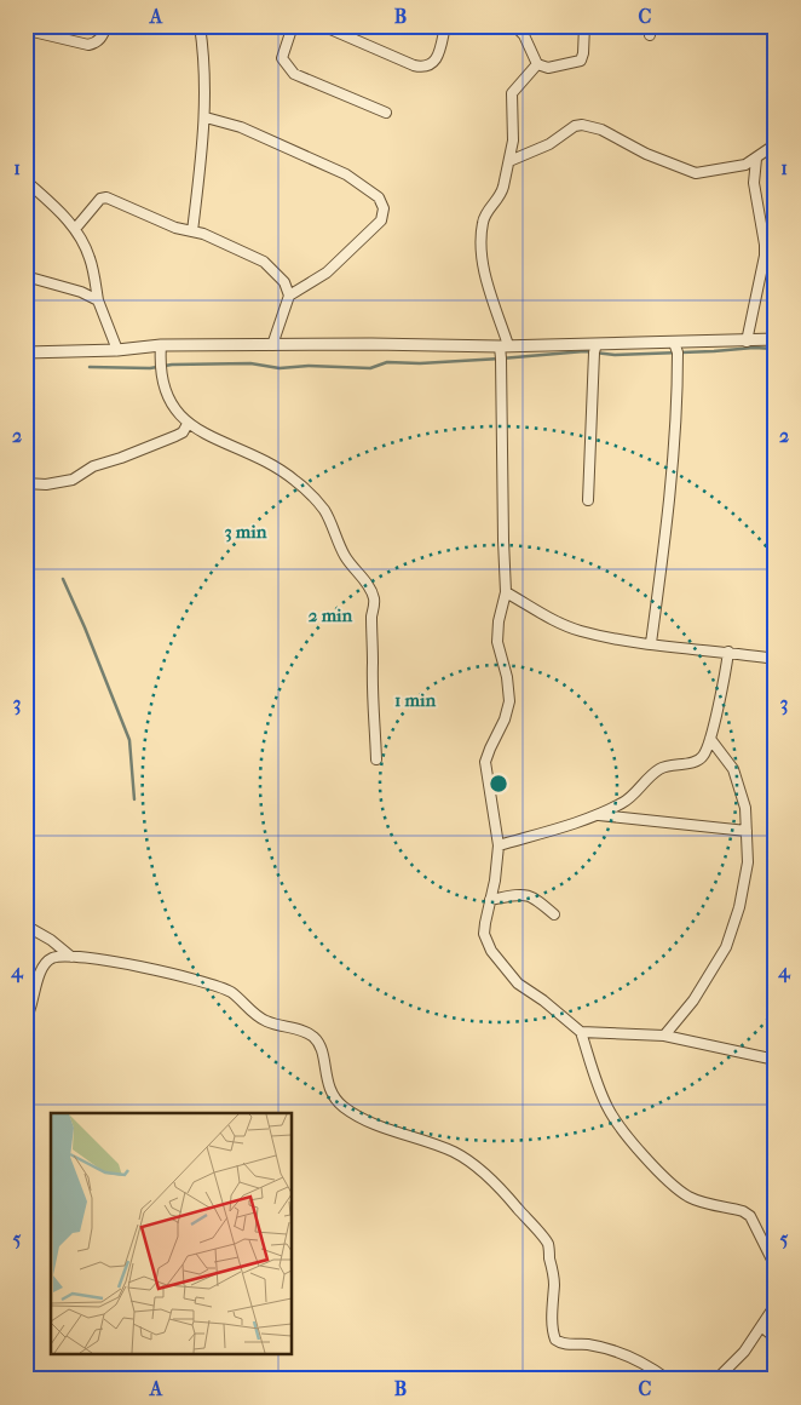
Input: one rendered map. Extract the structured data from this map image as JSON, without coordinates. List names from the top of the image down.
{
  "grid": {
    "columns": ["A", "B", "C"],
    "rows": [
      "1",
      "2",
      "3",
      "4",
      "5"
    ]
  },
  "rings": ["3 min", "2 min", "1 min"]
}
